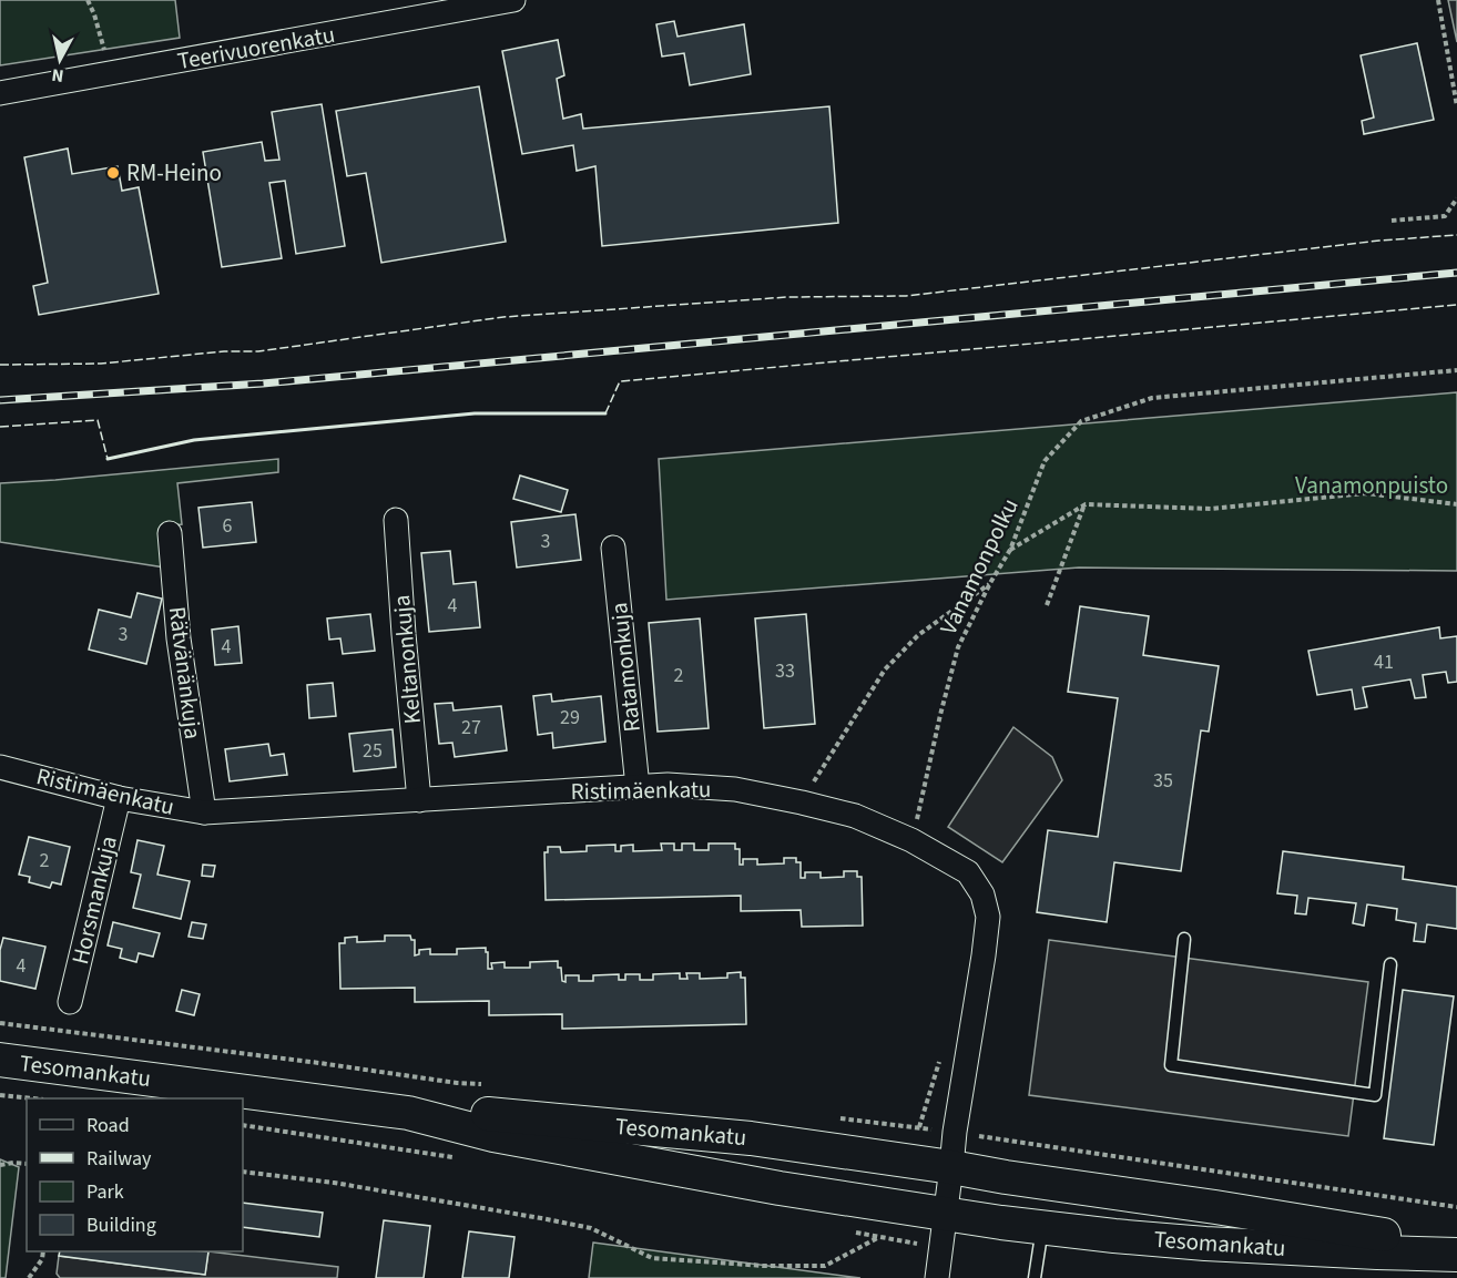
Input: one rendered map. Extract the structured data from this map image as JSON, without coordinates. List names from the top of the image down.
{
  "streets": {
    "main road": ["Tesomankatu"],
    "street": [
      "Teerivuorenkatu",
      "Keltanonkuja",
      "Ratamonkuja",
      "Rätvänänkuja",
      "Ristimäenkatu",
      "Horsmankuja"
    ],
    "path": ["Vanamonpolku"]
  },
  "crossings": [
    ["Vanamonpolku", "Ristimäenkatu"],
    ["Keltanonkuja", "Ristimäenkatu"],
    ["Ratamonkuja", "Ristimäenkatu"],
    ["Rätvänänkuja", "Ristimäenkatu"],
    ["Ristimäenkatu", "Horsmankuja"],
    ["Ristimäenkatu", "Tesomankatu"]
  ],
  "parks": ["Vanamonpuisto"],
  "places": ["RM-Heino"],
  "house_numbers": [
    "6",
    "3",
    "4",
    "3",
    "4",
    "41",
    "33",
    "2",
    "29",
    "27",
    "25",
    "35",
    "2",
    "4"
  ],
  "legend": [
    "Road",
    "Railway",
    "Park",
    "Building"
  ],
  "north": "bottom"
}
